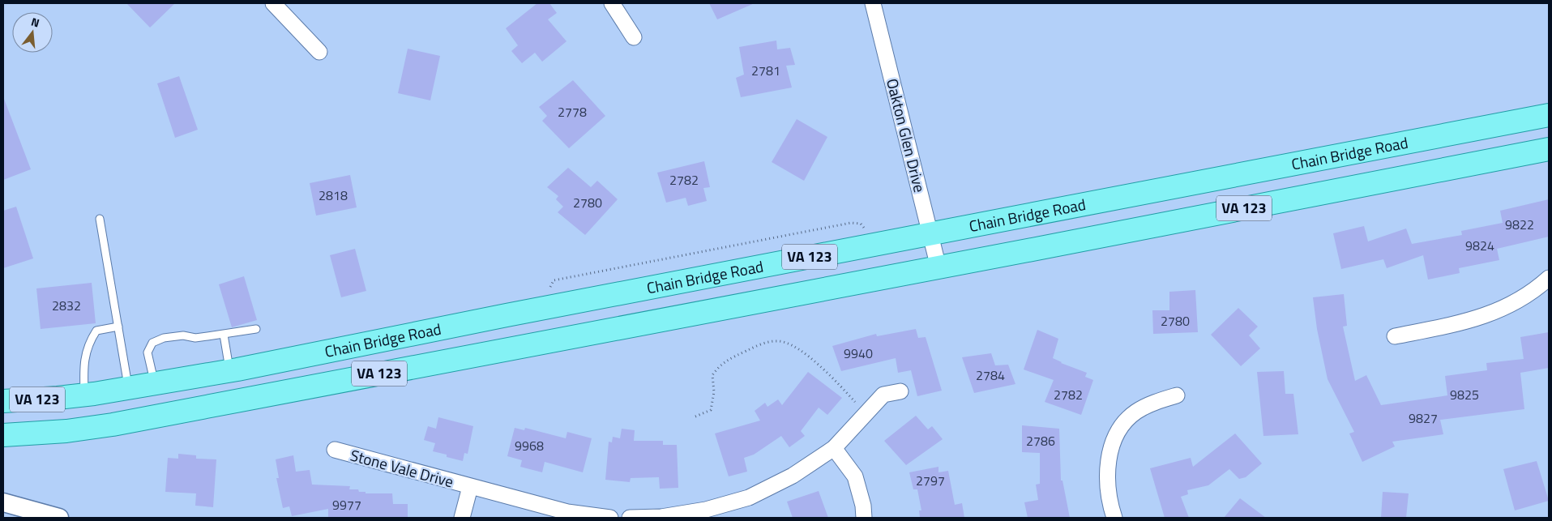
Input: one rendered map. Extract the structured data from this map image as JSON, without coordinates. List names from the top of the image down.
{
  "streets": {
    "main road": ["Chain Bridge Road", "VA 123"],
    "street": ["Oakton Glen Drive", "Stone Vale Drive"]
  },
  "crossings": [
    ["Oakton Glen Drive", "Chain Bridge Road"],
    ["Oakton Glen Drive", "VA 123"]
  ],
  "house_numbers": [
    "2781",
    "2778",
    "2782",
    "2818",
    "2780",
    "9822",
    "9824",
    "2832",
    "2780",
    "9940",
    "2784",
    "2782",
    "9825",
    "9827",
    "2786",
    "9968",
    "2797",
    "9977"
  ],
  "north": "top"
}
